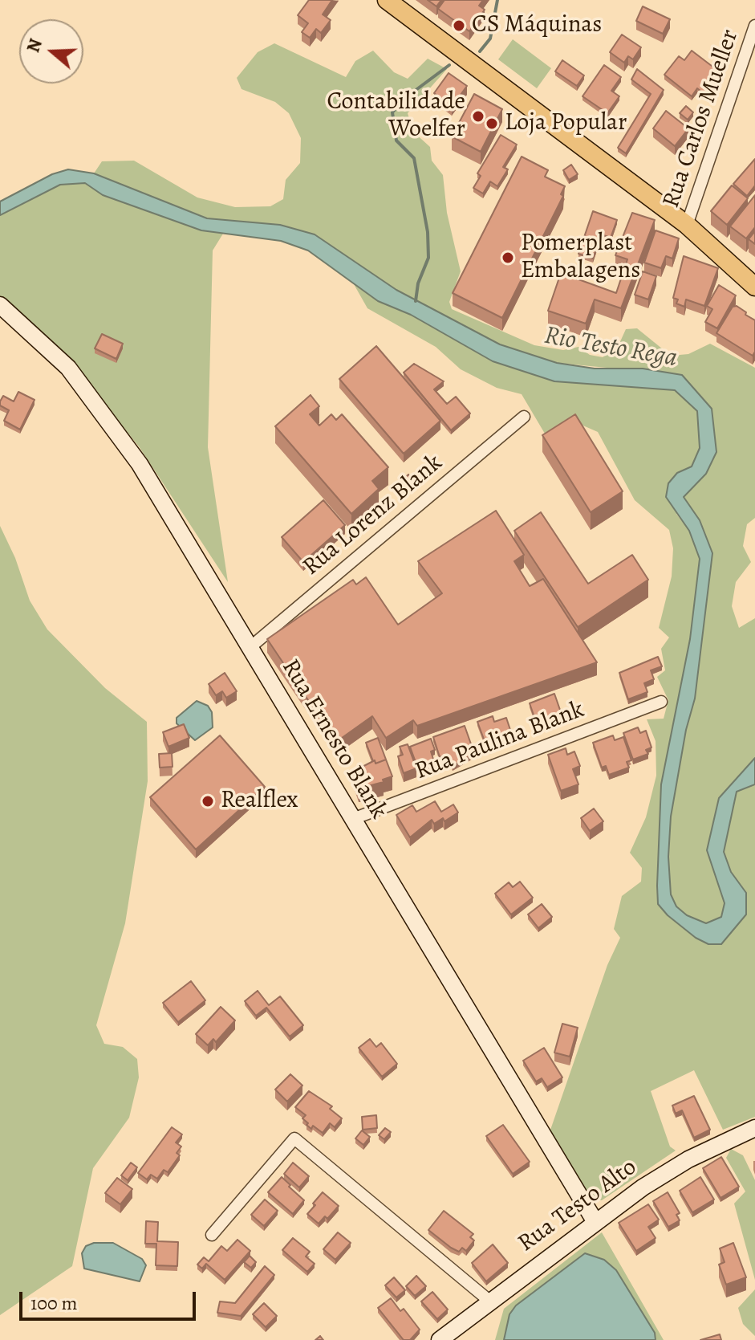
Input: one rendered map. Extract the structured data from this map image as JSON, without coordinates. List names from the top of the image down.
{
  "streets": {
    "street": [
      "Rua Carlos Mueller",
      "Rua Lorenz Blank",
      "Rua Ernesto Blank",
      "Rua Paulina Blank",
      "Rua Testo Alto"
    ]
  },
  "crossings": [
    ["Rua Lorenz Blank", "Rua Ernesto Blank"],
    ["Rua Ernesto Blank", "Rua Paulina Blank"],
    ["Rua Ernesto Blank", "Rua Testo Alto"]
  ],
  "water": ["Rio Testo Rega"],
  "places": [
    "CS Máquinas",
    "Contabilidade Woelfer",
    "Loja Popular",
    "Pomerplast Embalagens",
    "Realflex"
  ],
  "scale_bar": "100 m",
  "north": "left"
}
